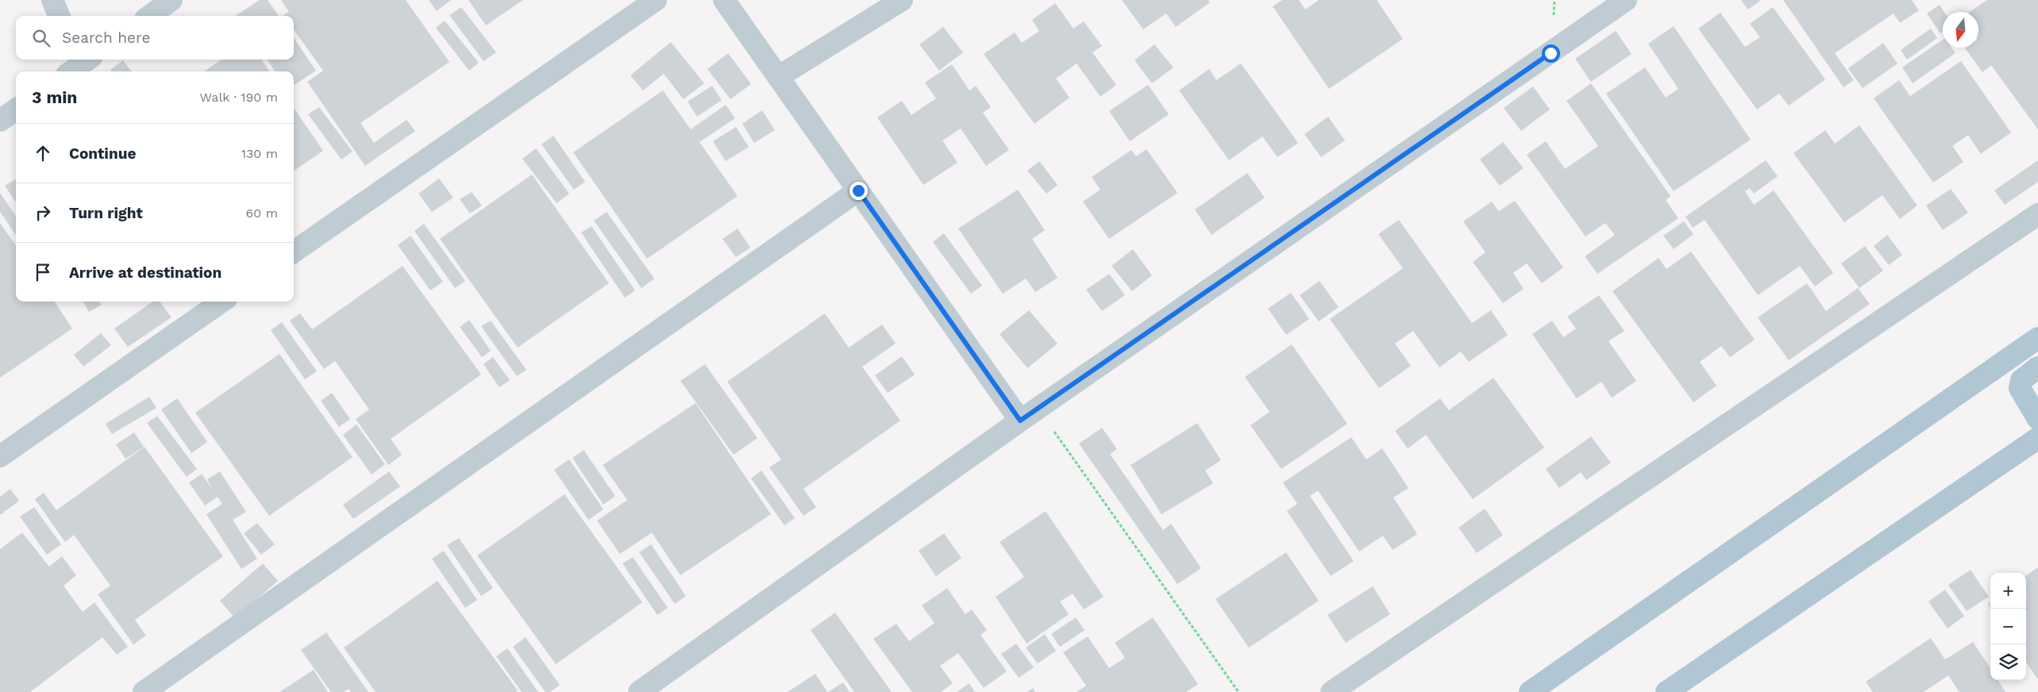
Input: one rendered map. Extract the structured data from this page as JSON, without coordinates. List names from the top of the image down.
{
  "north": "bottom",
  "page": {
    "search": "Search here",
    "heading": ["3 min", "Walk · 190 m"],
    "list": [
      ["Continue", "130 m"],
      ["Turn right", "60 m"],
      "Arrive at destination"
    ],
    "map_buttons": ["+", "−"]
  }
}
